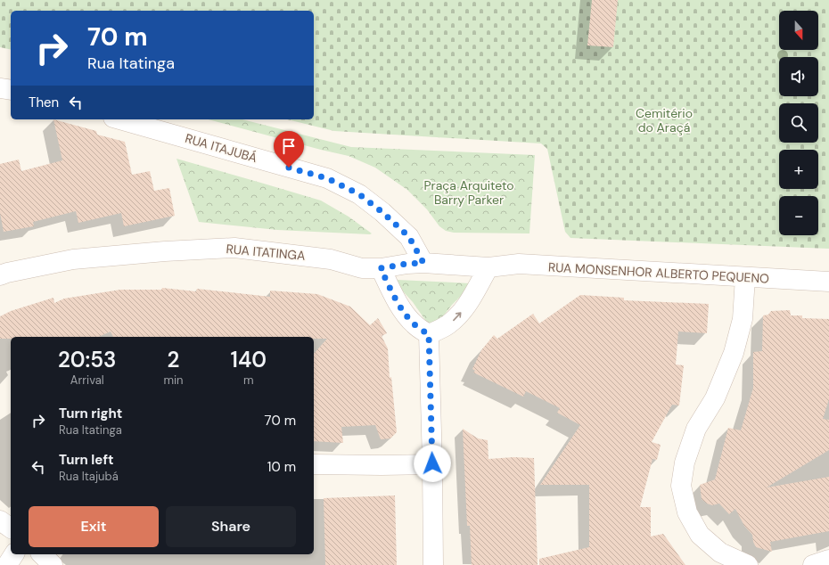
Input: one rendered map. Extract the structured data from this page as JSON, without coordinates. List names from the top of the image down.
{
  "streets": {
    "street": ["RUA ITAJUBÁ", "RUA ITATINGA", "RUA MONSENHOR ALBERTO PEQUENO"]
  },
  "crossings": [
    ["RUA ITAJUBÁ", "RUA ITATINGA"],
    ["RUA ITATINGA", "RUA MONSENHOR ALBERTO PEQUENO"]
  ],
  "parks": ["Cemitério do Araçá", "Praça Arquiteto Barry Parker"],
  "north": "bottom",
  "page": {
    "map_buttons": ["+", "−"],
    "turn": ["70 m", "Rua Itatinga"],
    "then": "Then",
    "eta": [
      "20:53",
      "Arrival",
      "2",
      "min",
      "140",
      "m"
    ],
    "list": [
      {
        "name": "Turn right",
        "note": "Rua Itatinga",
        "value": "70 m"
      },
      {
        "name": "Turn left",
        "note": "Rua Itajubá",
        "value": "10 m"
      }
    ],
    "buttons": ["Exit", "Share"]
  }
}
